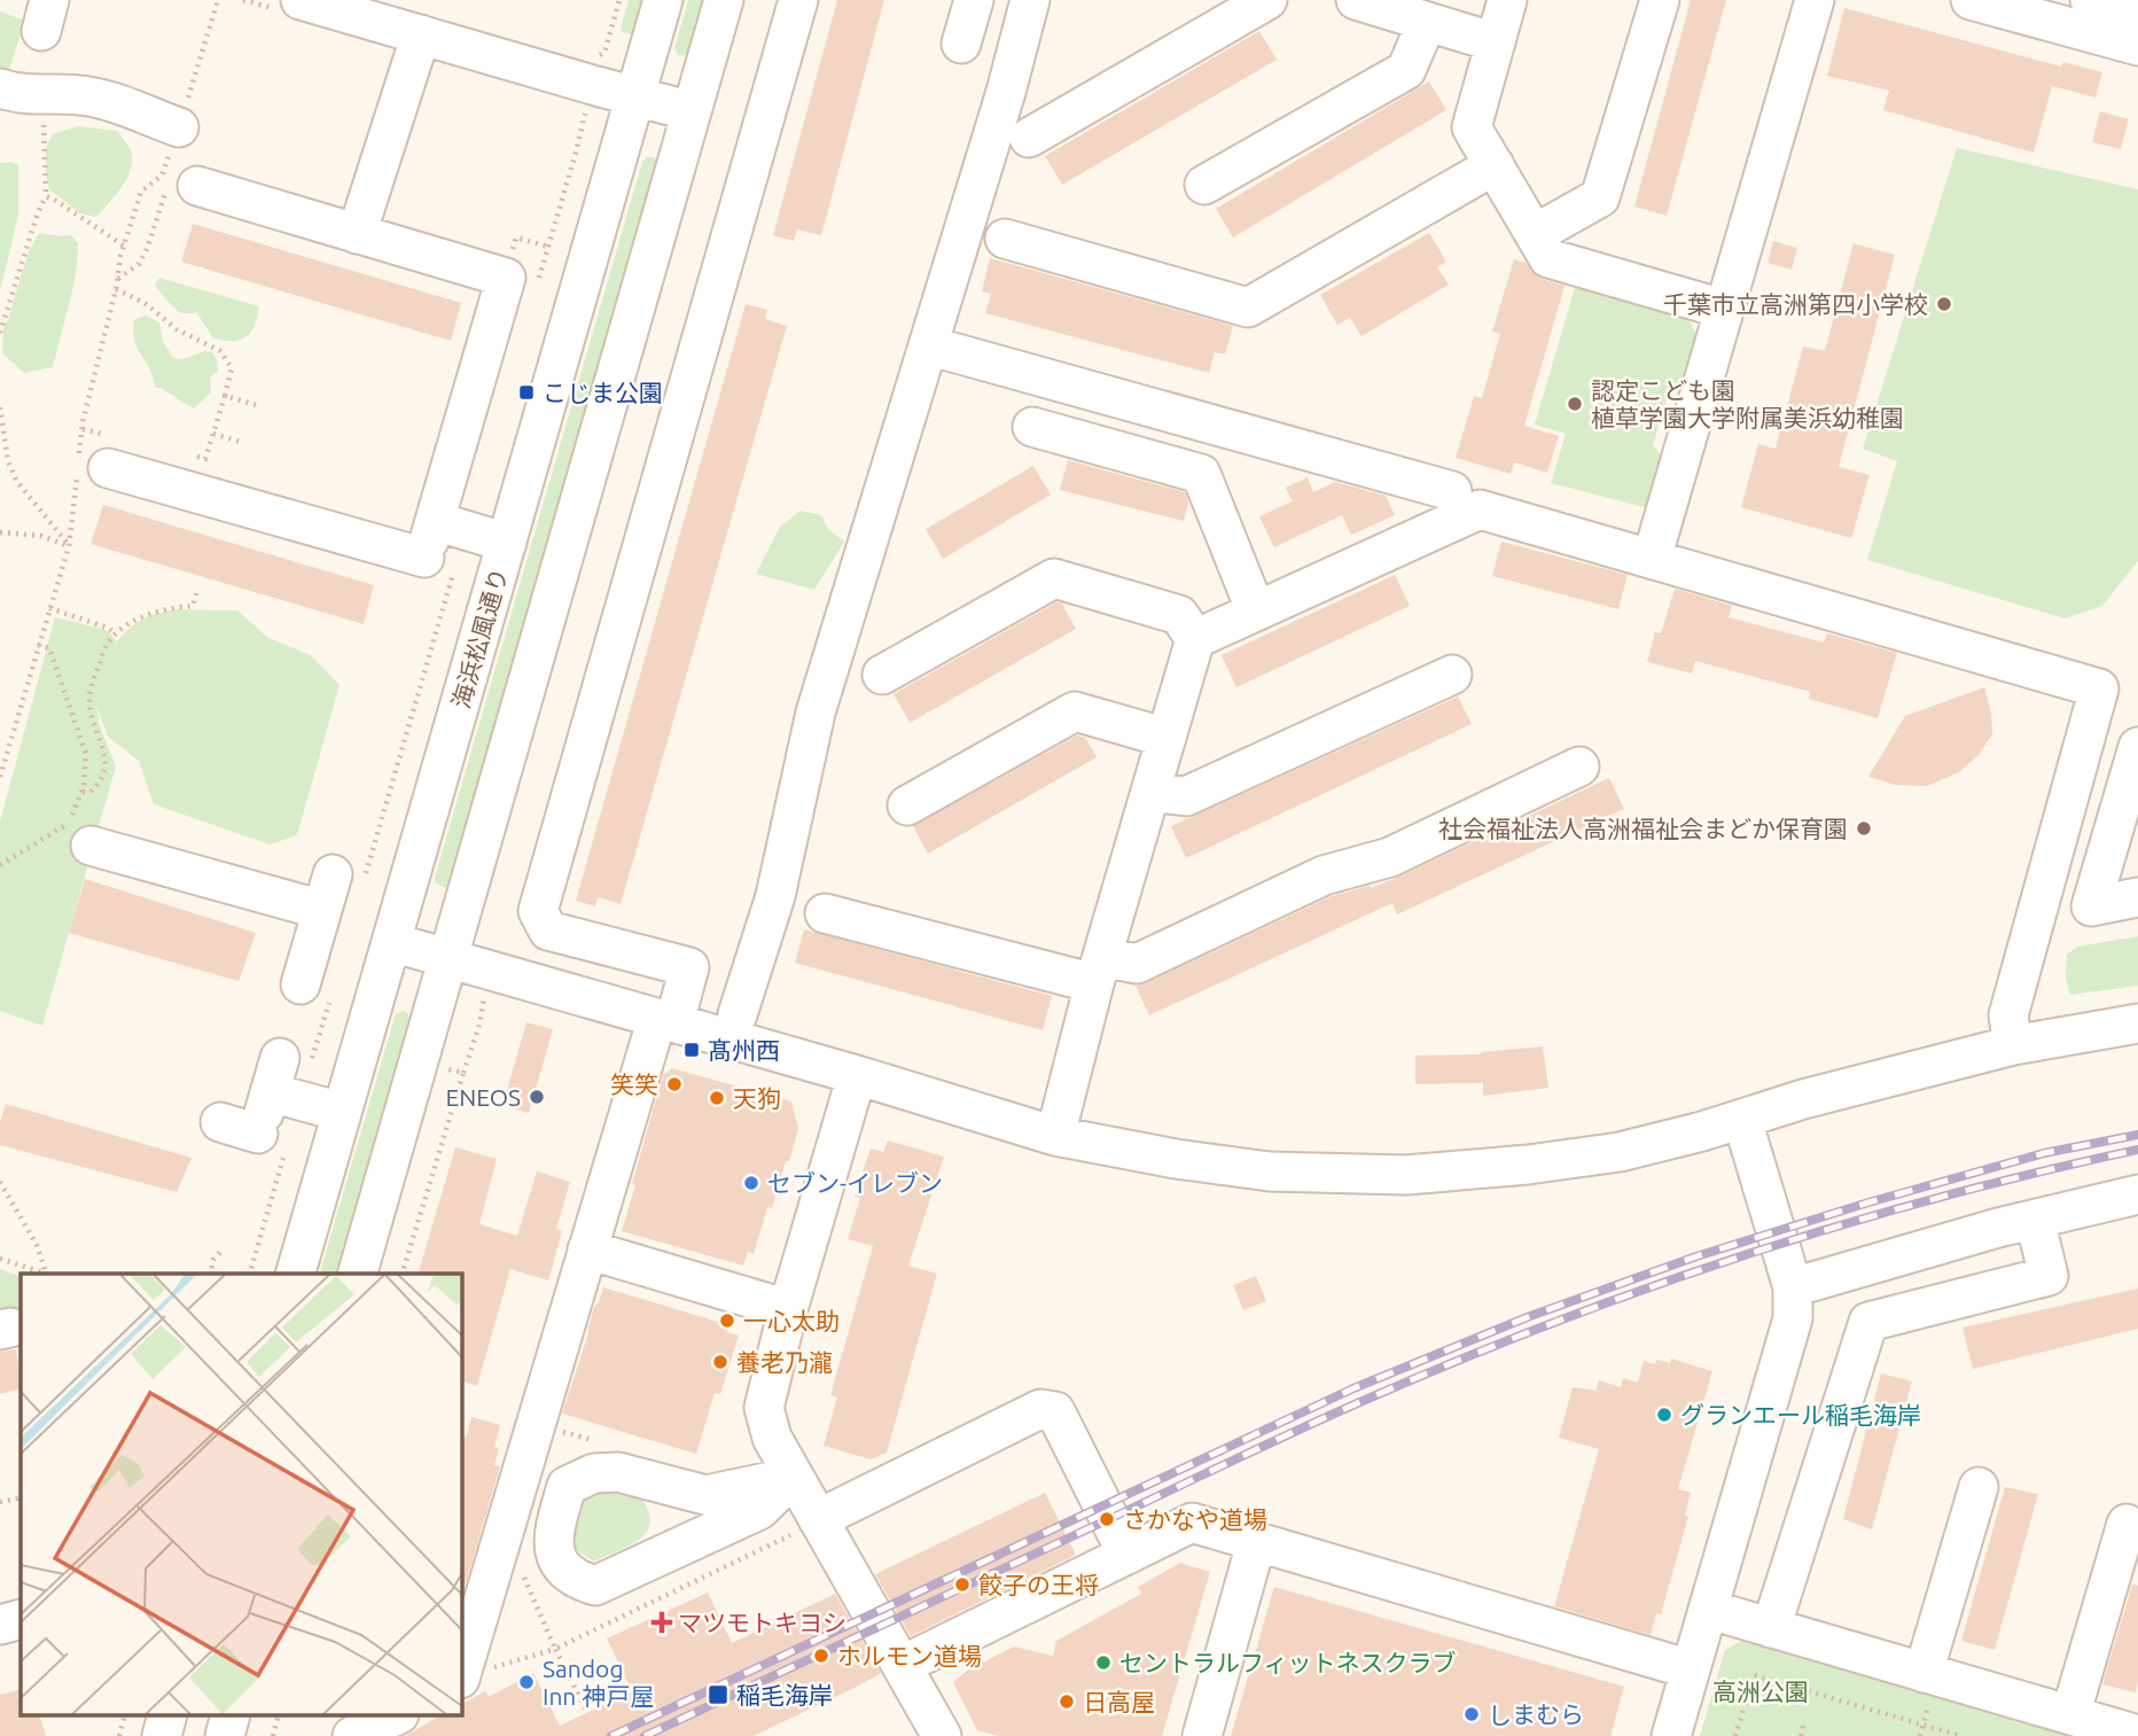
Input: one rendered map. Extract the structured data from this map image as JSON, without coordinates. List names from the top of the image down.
{
  "streets": {
    "street": ["海浜松風通り"]
  },
  "parks": ["高洲公園"],
  "places": {
    "other": [
      "千葉市立高洲第四小学校",
      "認定こども園 植草学園大学附属美浜幼稚園",
      "社会福祉法人高洲福祉会まどか保育園",
      "笑笑",
      "ENEOS",
      "天狗",
      "セブン-イレブン",
      "一心太助",
      "養老乃瀧",
      "グランエール稲毛海岸",
      "さかなや道場",
      "餃子の王将",
      "ホルモン道場",
      "セントラルフィットネスクラブ",
      "Sandog Inn 神戸屋",
      "日高屋",
      "しまむら"
    ],
    "transit": ["こじま公園", "髙州西", "稲毛海岸"],
    "health": ["マツモトキヨシ"]
  }
}
